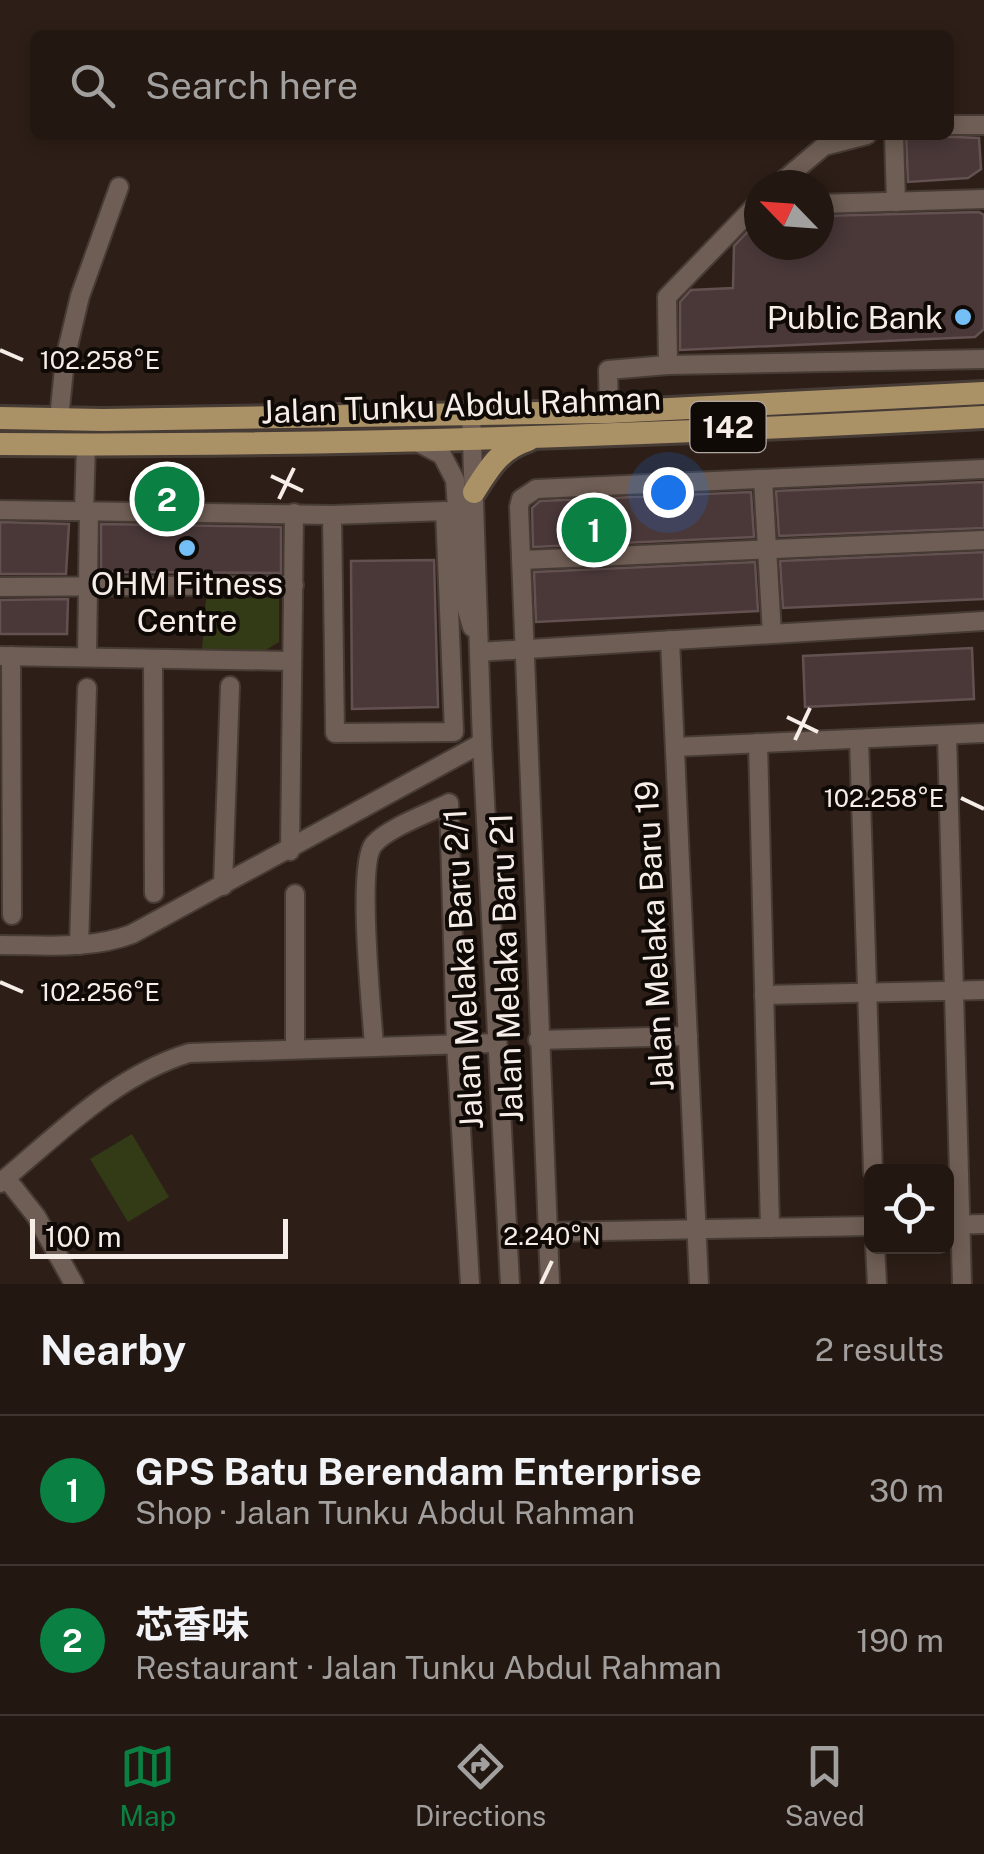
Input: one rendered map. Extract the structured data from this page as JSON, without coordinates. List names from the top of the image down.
{
  "streets": {
    "main road": ["Jalan Tunku Abdul Rahman", "142"],
    "street": ["Jalan Melaka Baru 19", "Jalan Melaka Baru 21", "Jalan Melaka Baru 2/1"]
  },
  "places": ["Public Bank", "OHM Fitness Centre"],
  "scale_bar": "100 m",
  "north": "top left",
  "page": {
    "search": "Search here",
    "pins": ["2", "1"],
    "scale": "100 m",
    "heading": ["Nearby", "2 results"],
    "list": [
      {
        "mark": "1",
        "name": "GPS Batu Berendam Enterprise",
        "note": "Shop · Jalan Tunku Abdul Rahman",
        "value": "30 m"
      },
      {
        "mark": "2",
        "name": "芯香味",
        "note": "Restaurant · Jalan Tunku Abdul Rahman",
        "value": "190 m"
      }
    ],
    "nav": ["Map", "Directions", "Saved"]
  },
  "coordinates": ["102.258°E", "102.256°E", "2.240°N"]
}
